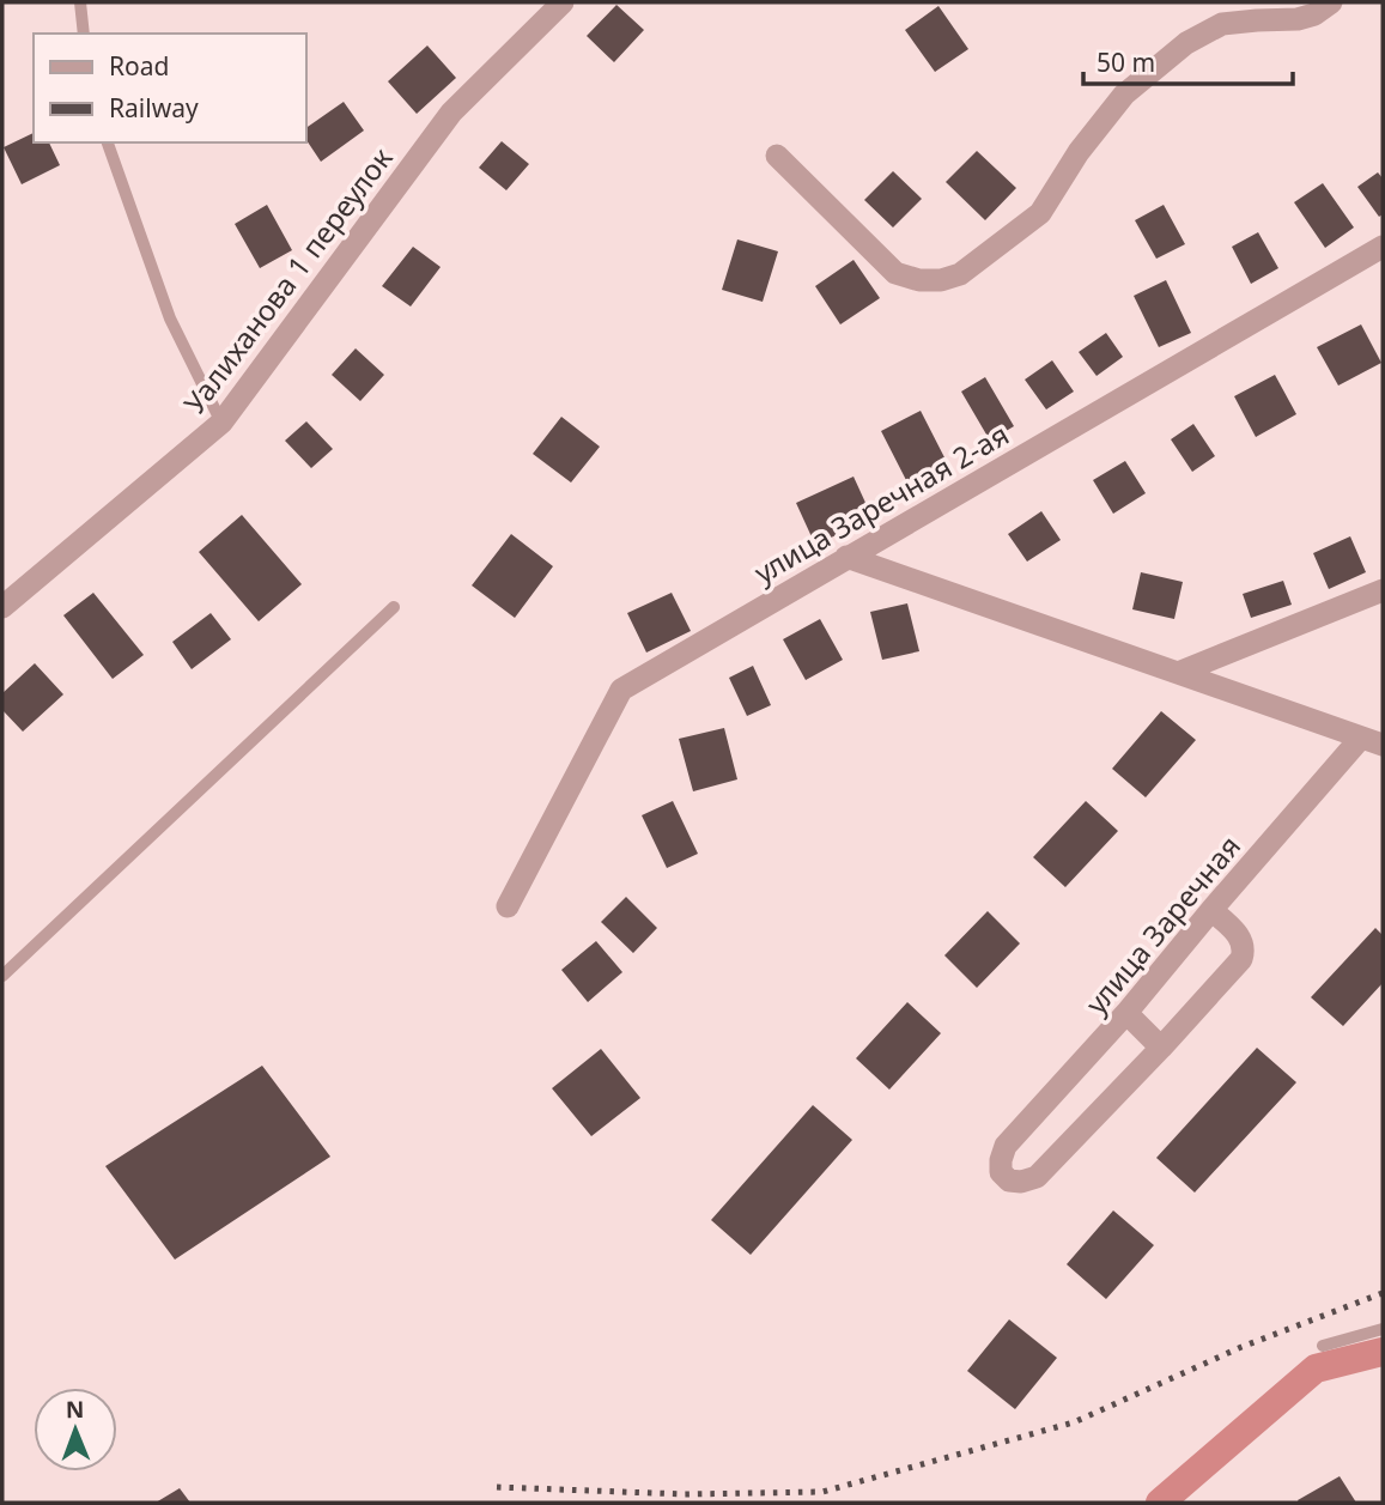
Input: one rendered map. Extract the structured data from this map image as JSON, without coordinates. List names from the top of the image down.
{
  "streets": {
    "street": ["Уалиханова 1 переулок", "улица Заречная 2-ая", "улица Заречная"]
  },
  "crossings": [
    ["улица Заречная 2-ая", "улица Заречная"]
  ],
  "legend": ["Road", "Railway"],
  "scale_bar": "50 m",
  "north": "top"
}
